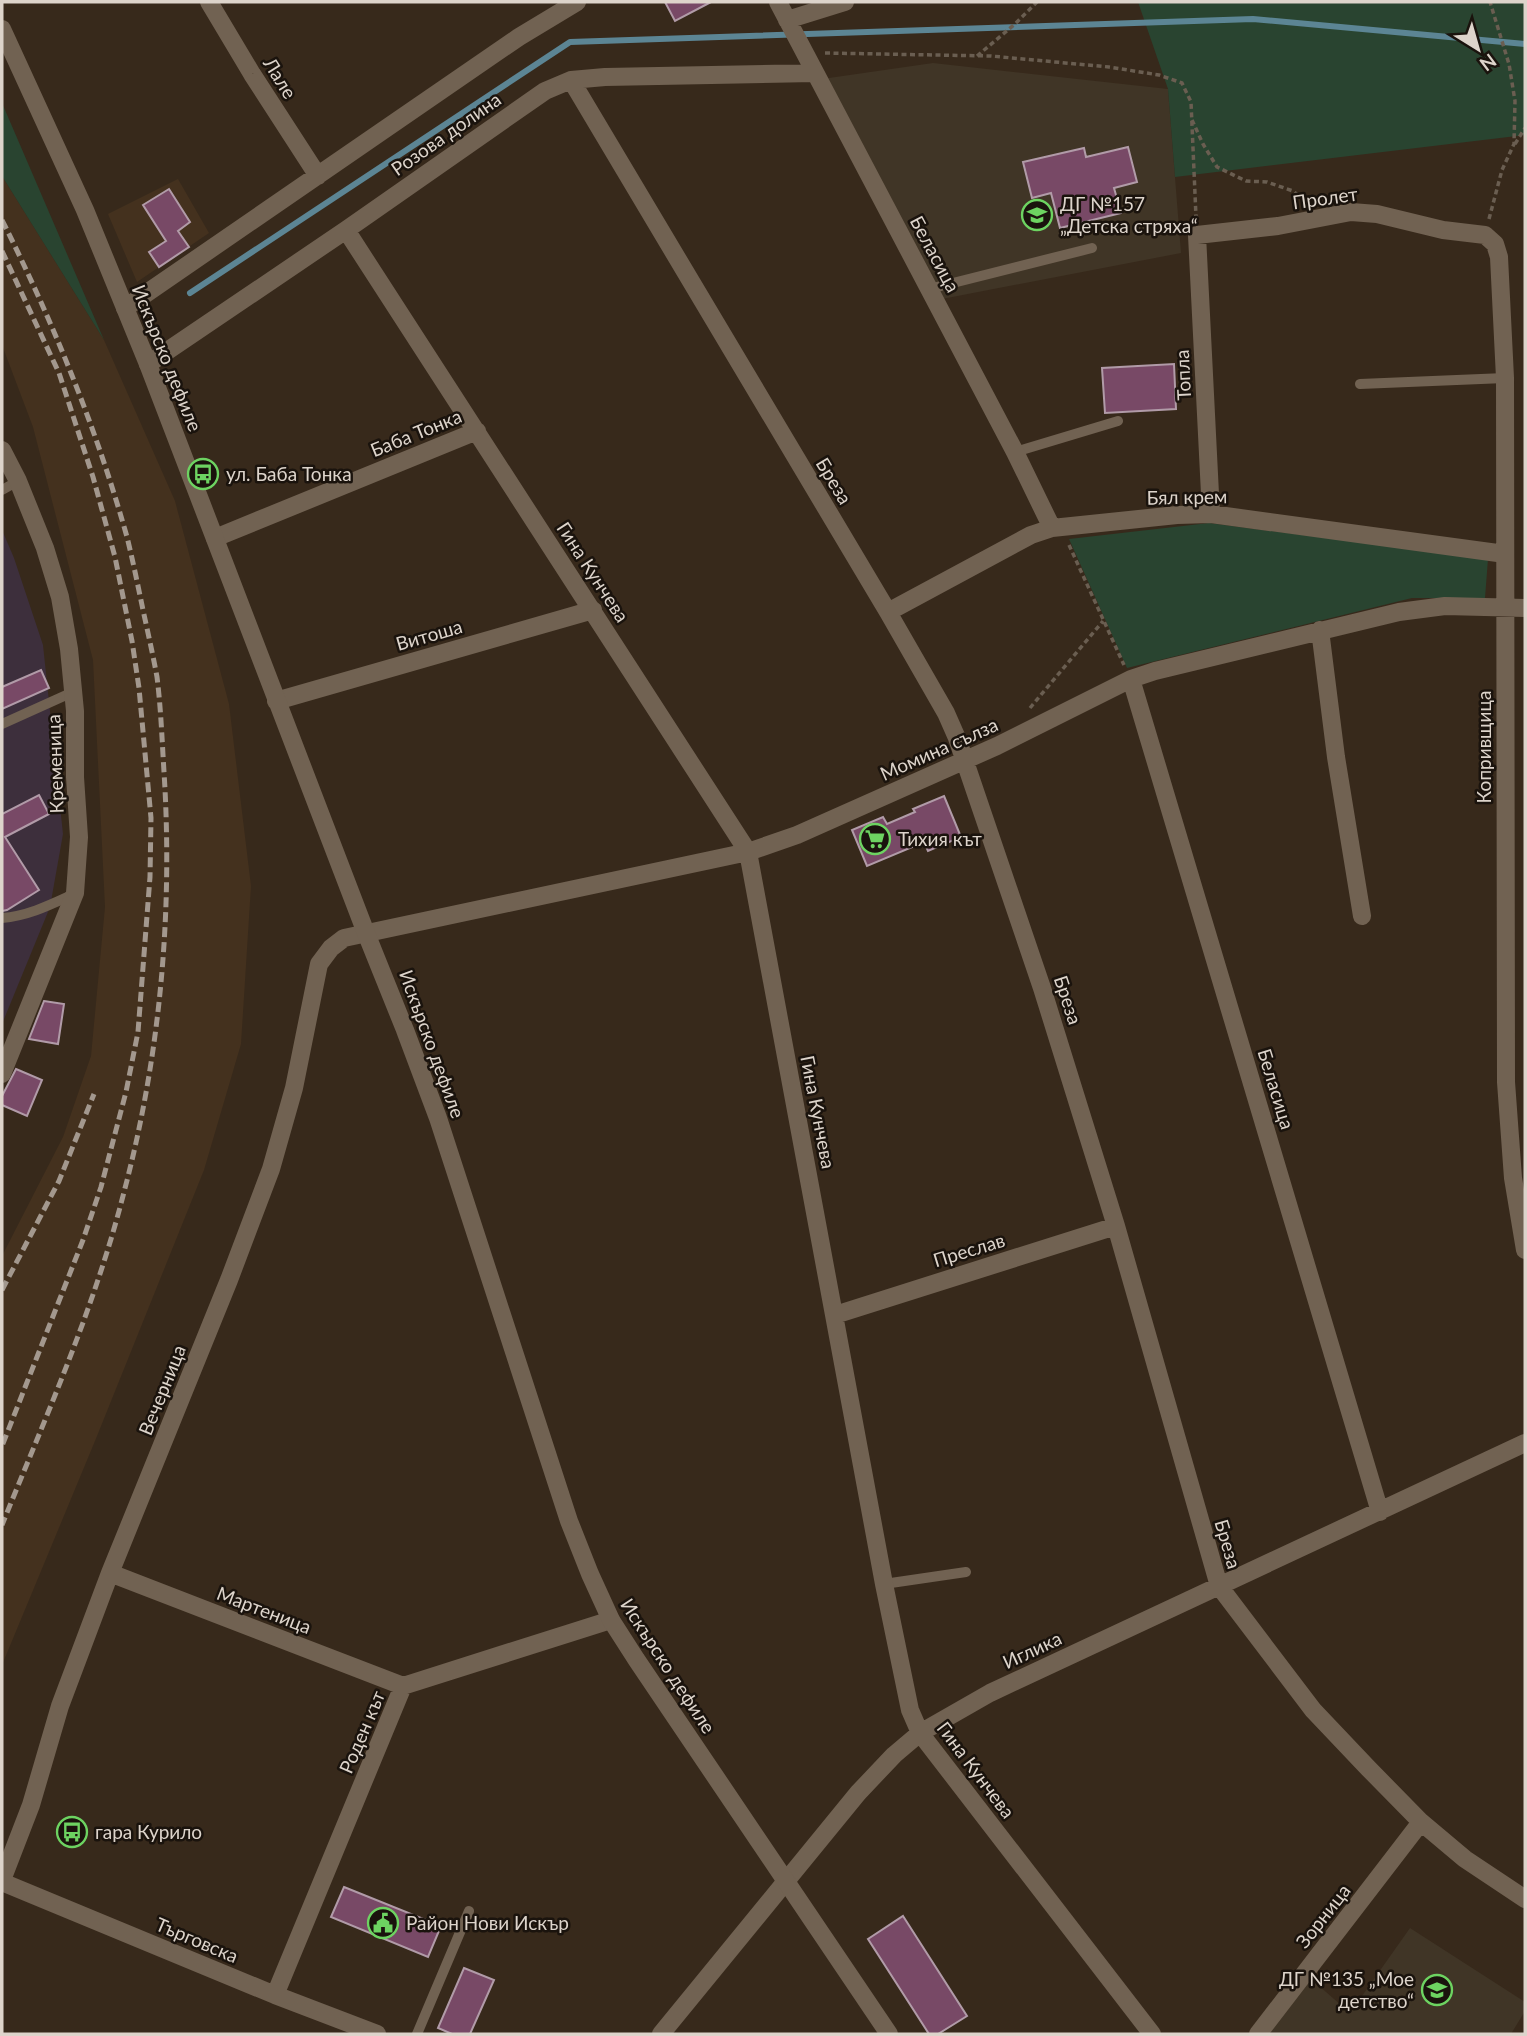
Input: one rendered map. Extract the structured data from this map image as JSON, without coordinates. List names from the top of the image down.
{
  "streets": {
    "street": [
      "Лале",
      "Розова долина",
      "Пролет",
      "Беласица",
      "Искърско дефиле",
      "Топла",
      "Баба Тонка",
      "Бреза",
      "Бял крем",
      "Гина Кунчева",
      "Витоша",
      "Копривщица",
      "Момина сълза",
      "Кременица",
      "Преслав",
      "Вечерница",
      "Мартеница",
      "Иглика",
      "Роден кът",
      "Зорница",
      "Търговска"
    ]
  },
  "crossings": [
    ["Лале", "Розова долина"],
    ["Розова долина", "Беласица"],
    ["Розова долина", "Искърско дефиле"],
    ["Розова долина", "Бреза"],
    ["Розова долина", "Гина Кунчева"],
    ["Пролет", "Топла"],
    ["Пролет", "Копривщица"],
    ["Беласица", "Бял крем"],
    ["Беласица", "Момина сълза"],
    ["Беласица", "Иглика"],
    ["Искърско дефиле", "Баба Тонка"],
    ["Искърско дефиле", "Витоша"],
    ["Искърско дефиле", "Момина сълза"],
    ["Искърско дефиле", "Вечерница"],
    ["Искърско дефиле", "Иглика"],
    ["Искърско дефиле", "Роден кът"],
    ["Топла", "Бял крем"],
    ["Баба Тонка", "Гина Кунчева"],
    ["Бреза", "Бял крем"],
    ["Бреза", "Момина сълза"],
    ["Бреза", "Преслав"],
    ["Бреза", "Иглика"],
    ["Бреза", "Зорница"],
    ["Бял крем", "Копривщица"],
    ["Гина Кунчева", "Витоша"],
    ["Гина Кунчева", "Момина сълза"],
    ["Гина Кунчева", "Преслав"],
    ["Гина Кунчева", "Иглика"],
    ["Копривщица", "Момина сълза"],
    ["Момина сълза", "Вечерница"],
    ["Вечерница", "Мартеница"],
    ["Вечерница", "Търговска"],
    ["Мартеница", "Роден кът"],
    ["Роден кът", "Търговска"]
  ],
  "places": {
    "school or university": ["ДГ №157 „Детска стряха“", "ДГ №135 „Мое детство“"],
    "bus stop": ["ул. Баба Тонка", "гара Курило"],
    "supermarket": ["Тихия кът"],
    "public building": ["Район Нови Искър"]
  },
  "north": "bottom right"
}
